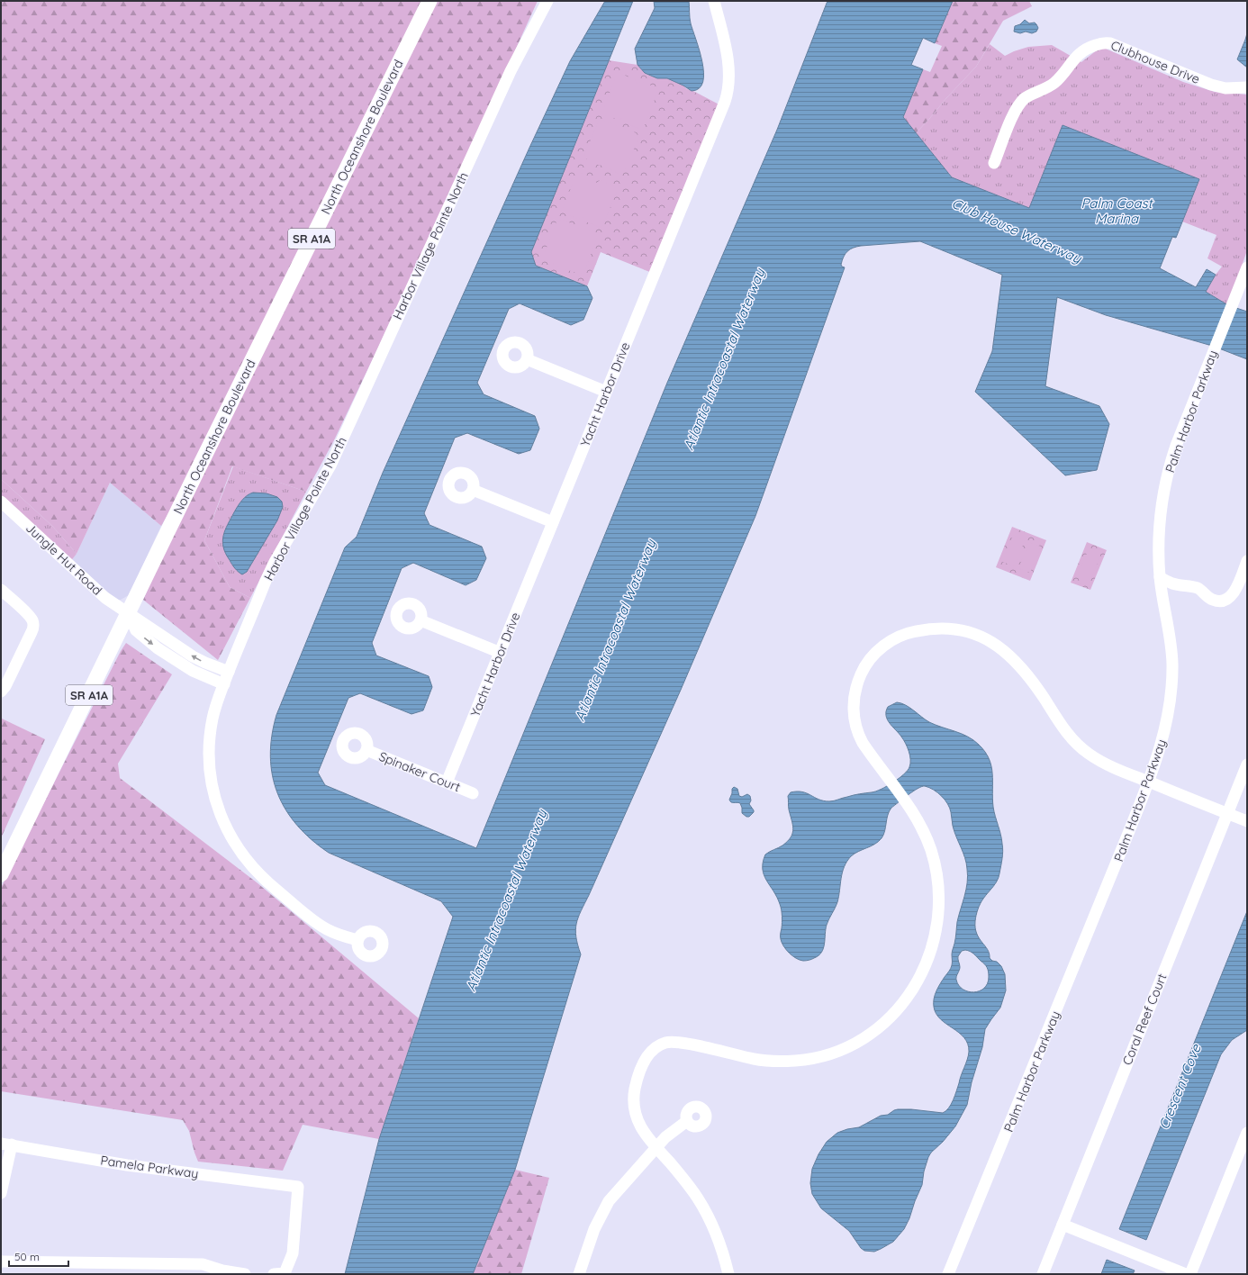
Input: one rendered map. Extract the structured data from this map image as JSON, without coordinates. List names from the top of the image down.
{
  "streets": {
    "main road": ["North Oceanshore Boulevard", "SR A1A"],
    "street": [
      "Clubhouse Drive",
      "Harbor Village Pointe North",
      "Yacht Harbor Drive",
      "Palm Harbor Parkway",
      "Jungle Hut Road",
      "Spinaker Court",
      "Coral Reef Court",
      "Pamela Parkway"
    ]
  },
  "crossings": [
    ["North Oceanshore Boulevard", "Jungle Hut Road"],
    ["Harbor Village Pointe North", "Jungle Hut Road"],
    ["Yacht Harbor Drive", "Spinaker Court"]
  ],
  "water": [
    "Palm Coast Marina",
    "Club House Waterway",
    "Atlantic Intracoastal Waterway",
    "Crescent Cove"
  ],
  "scale_bar": "50 m"
}
